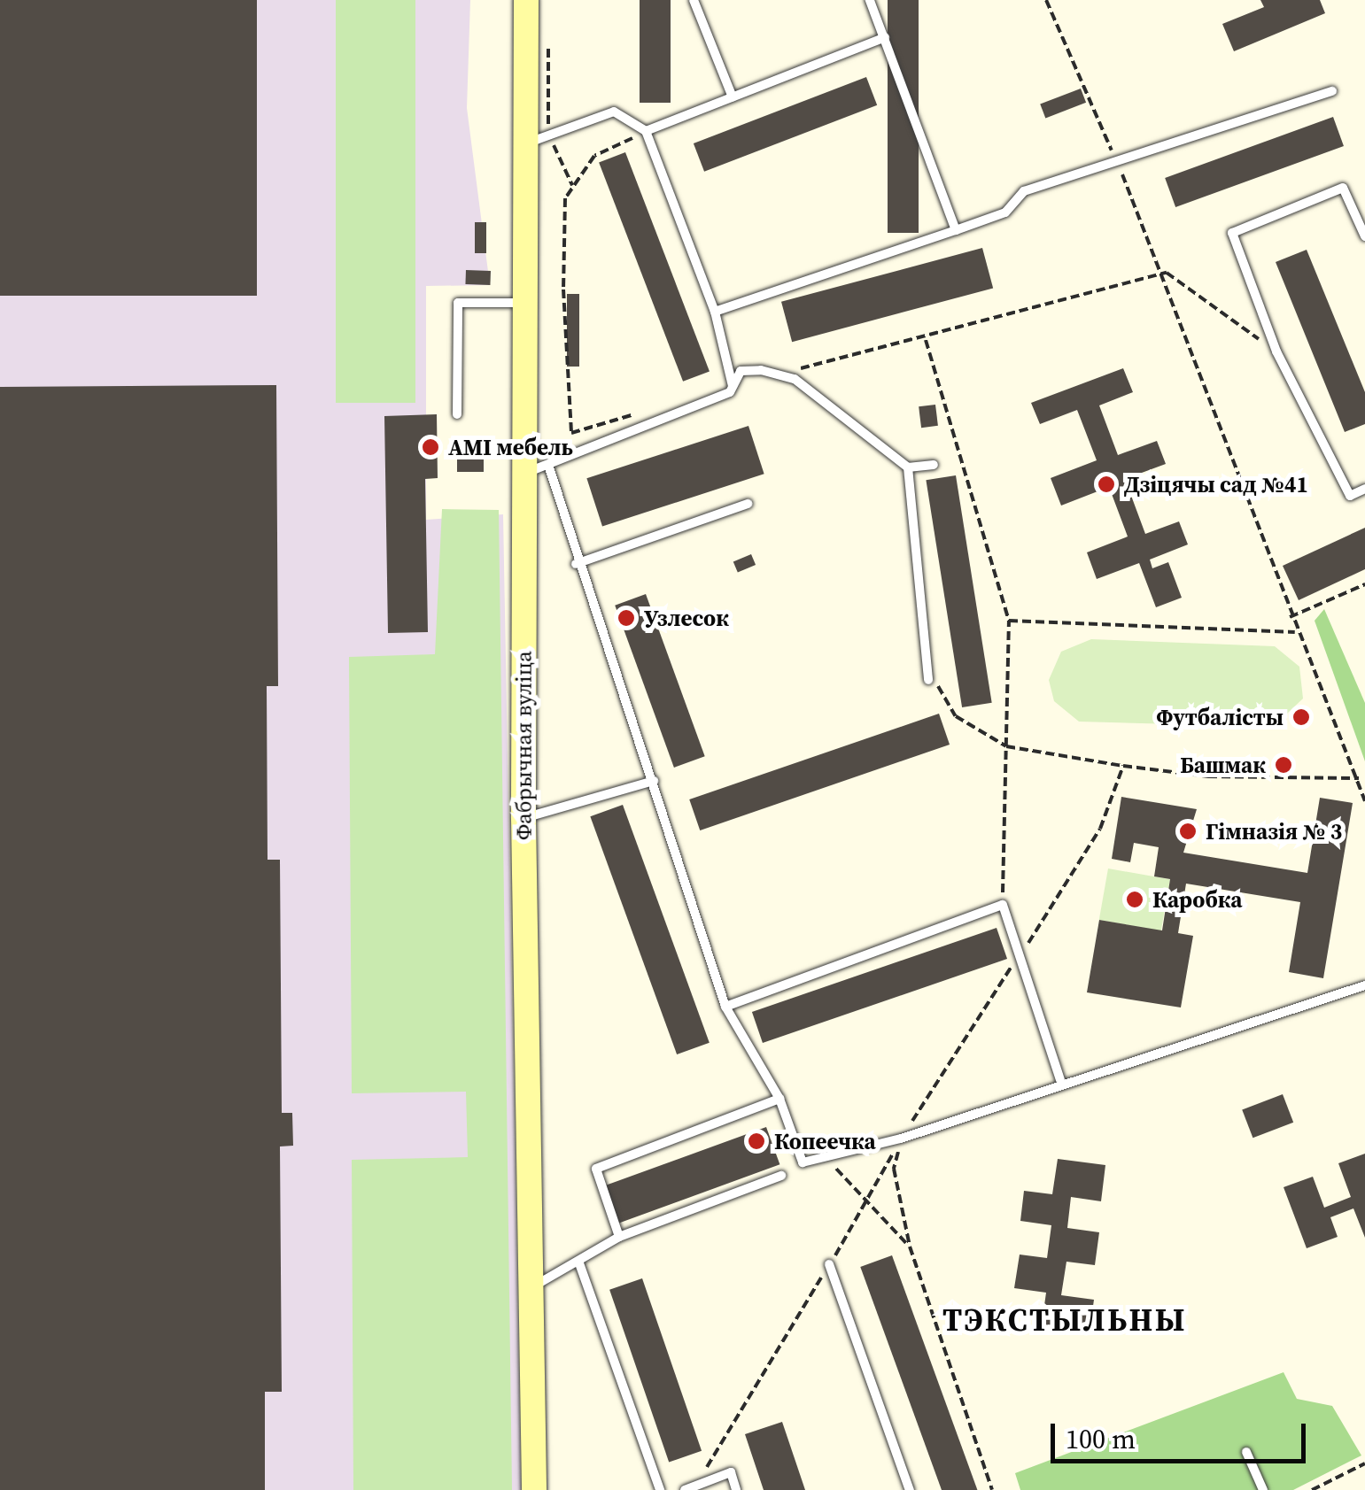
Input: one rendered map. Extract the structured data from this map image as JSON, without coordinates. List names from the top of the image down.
{
  "streets": {
    "main road": ["Фабрычная вуліца"]
  },
  "districts": ["ТЭКСТЫЛЬНЫ"],
  "places": [
    "AMI мебель",
    "Дзіцячы сад №41",
    "Узлесок",
    "Футбалісты",
    "Башмак",
    "Гімназія № 3",
    "Каробка",
    "Копеечка"
  ],
  "scale_bar": "100 m"
}
